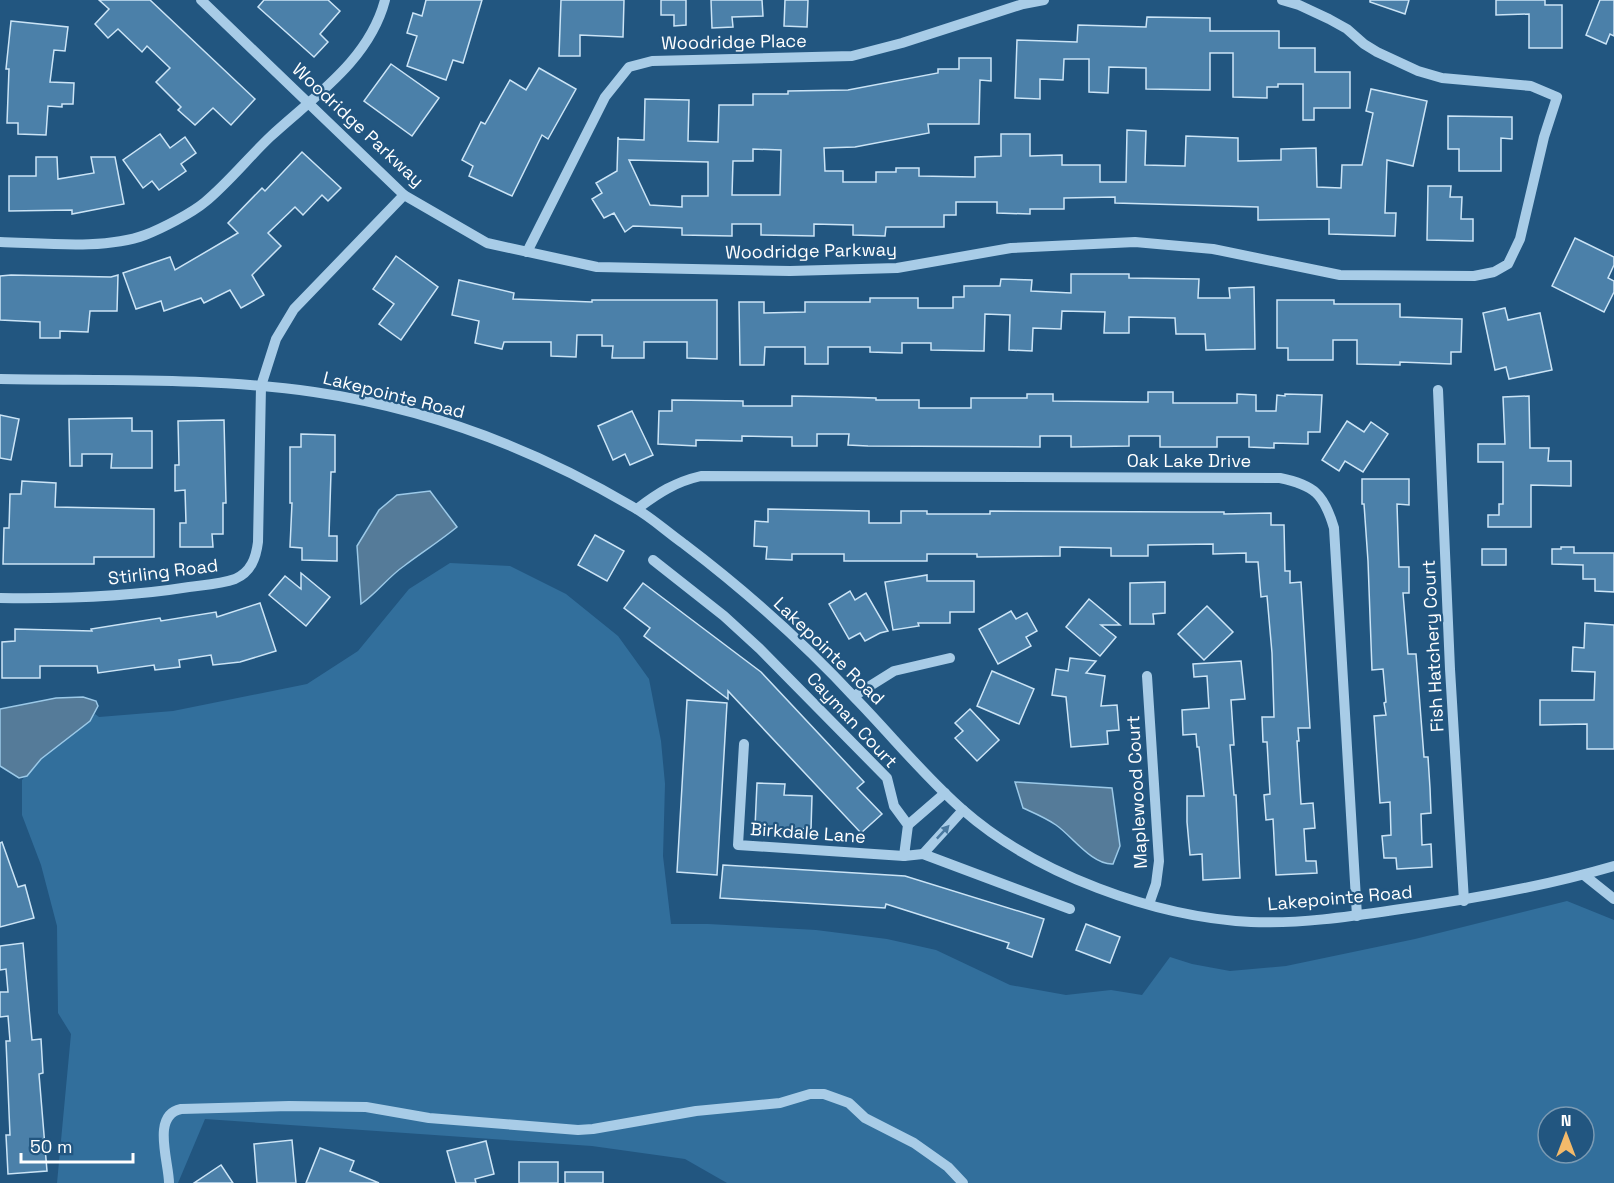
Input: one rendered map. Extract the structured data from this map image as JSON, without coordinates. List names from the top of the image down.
{
  "streets": {
    "street": [
      "Woodridge Place",
      "Woodridge Parkway",
      "Lakepointe Road",
      "Oak Lake Drive",
      "Stirling Road",
      "Fish Hatchery Court",
      "Cayman Court",
      "Maplewood Court",
      "Birkdale Lane"
    ]
  },
  "crossings": [
    ["Woodridge Place", "Woodridge Parkway"],
    ["Woodridge Parkway", "Stirling Road"],
    ["Lakepointe Road", "Oak Lake Drive"],
    ["Lakepointe Road", "Stirling Road"],
    ["Lakepointe Road", "Fish Hatchery Court"],
    ["Lakepointe Road", "Maplewood Court"]
  ],
  "scale_bar": "50 m",
  "north": "top"
}
